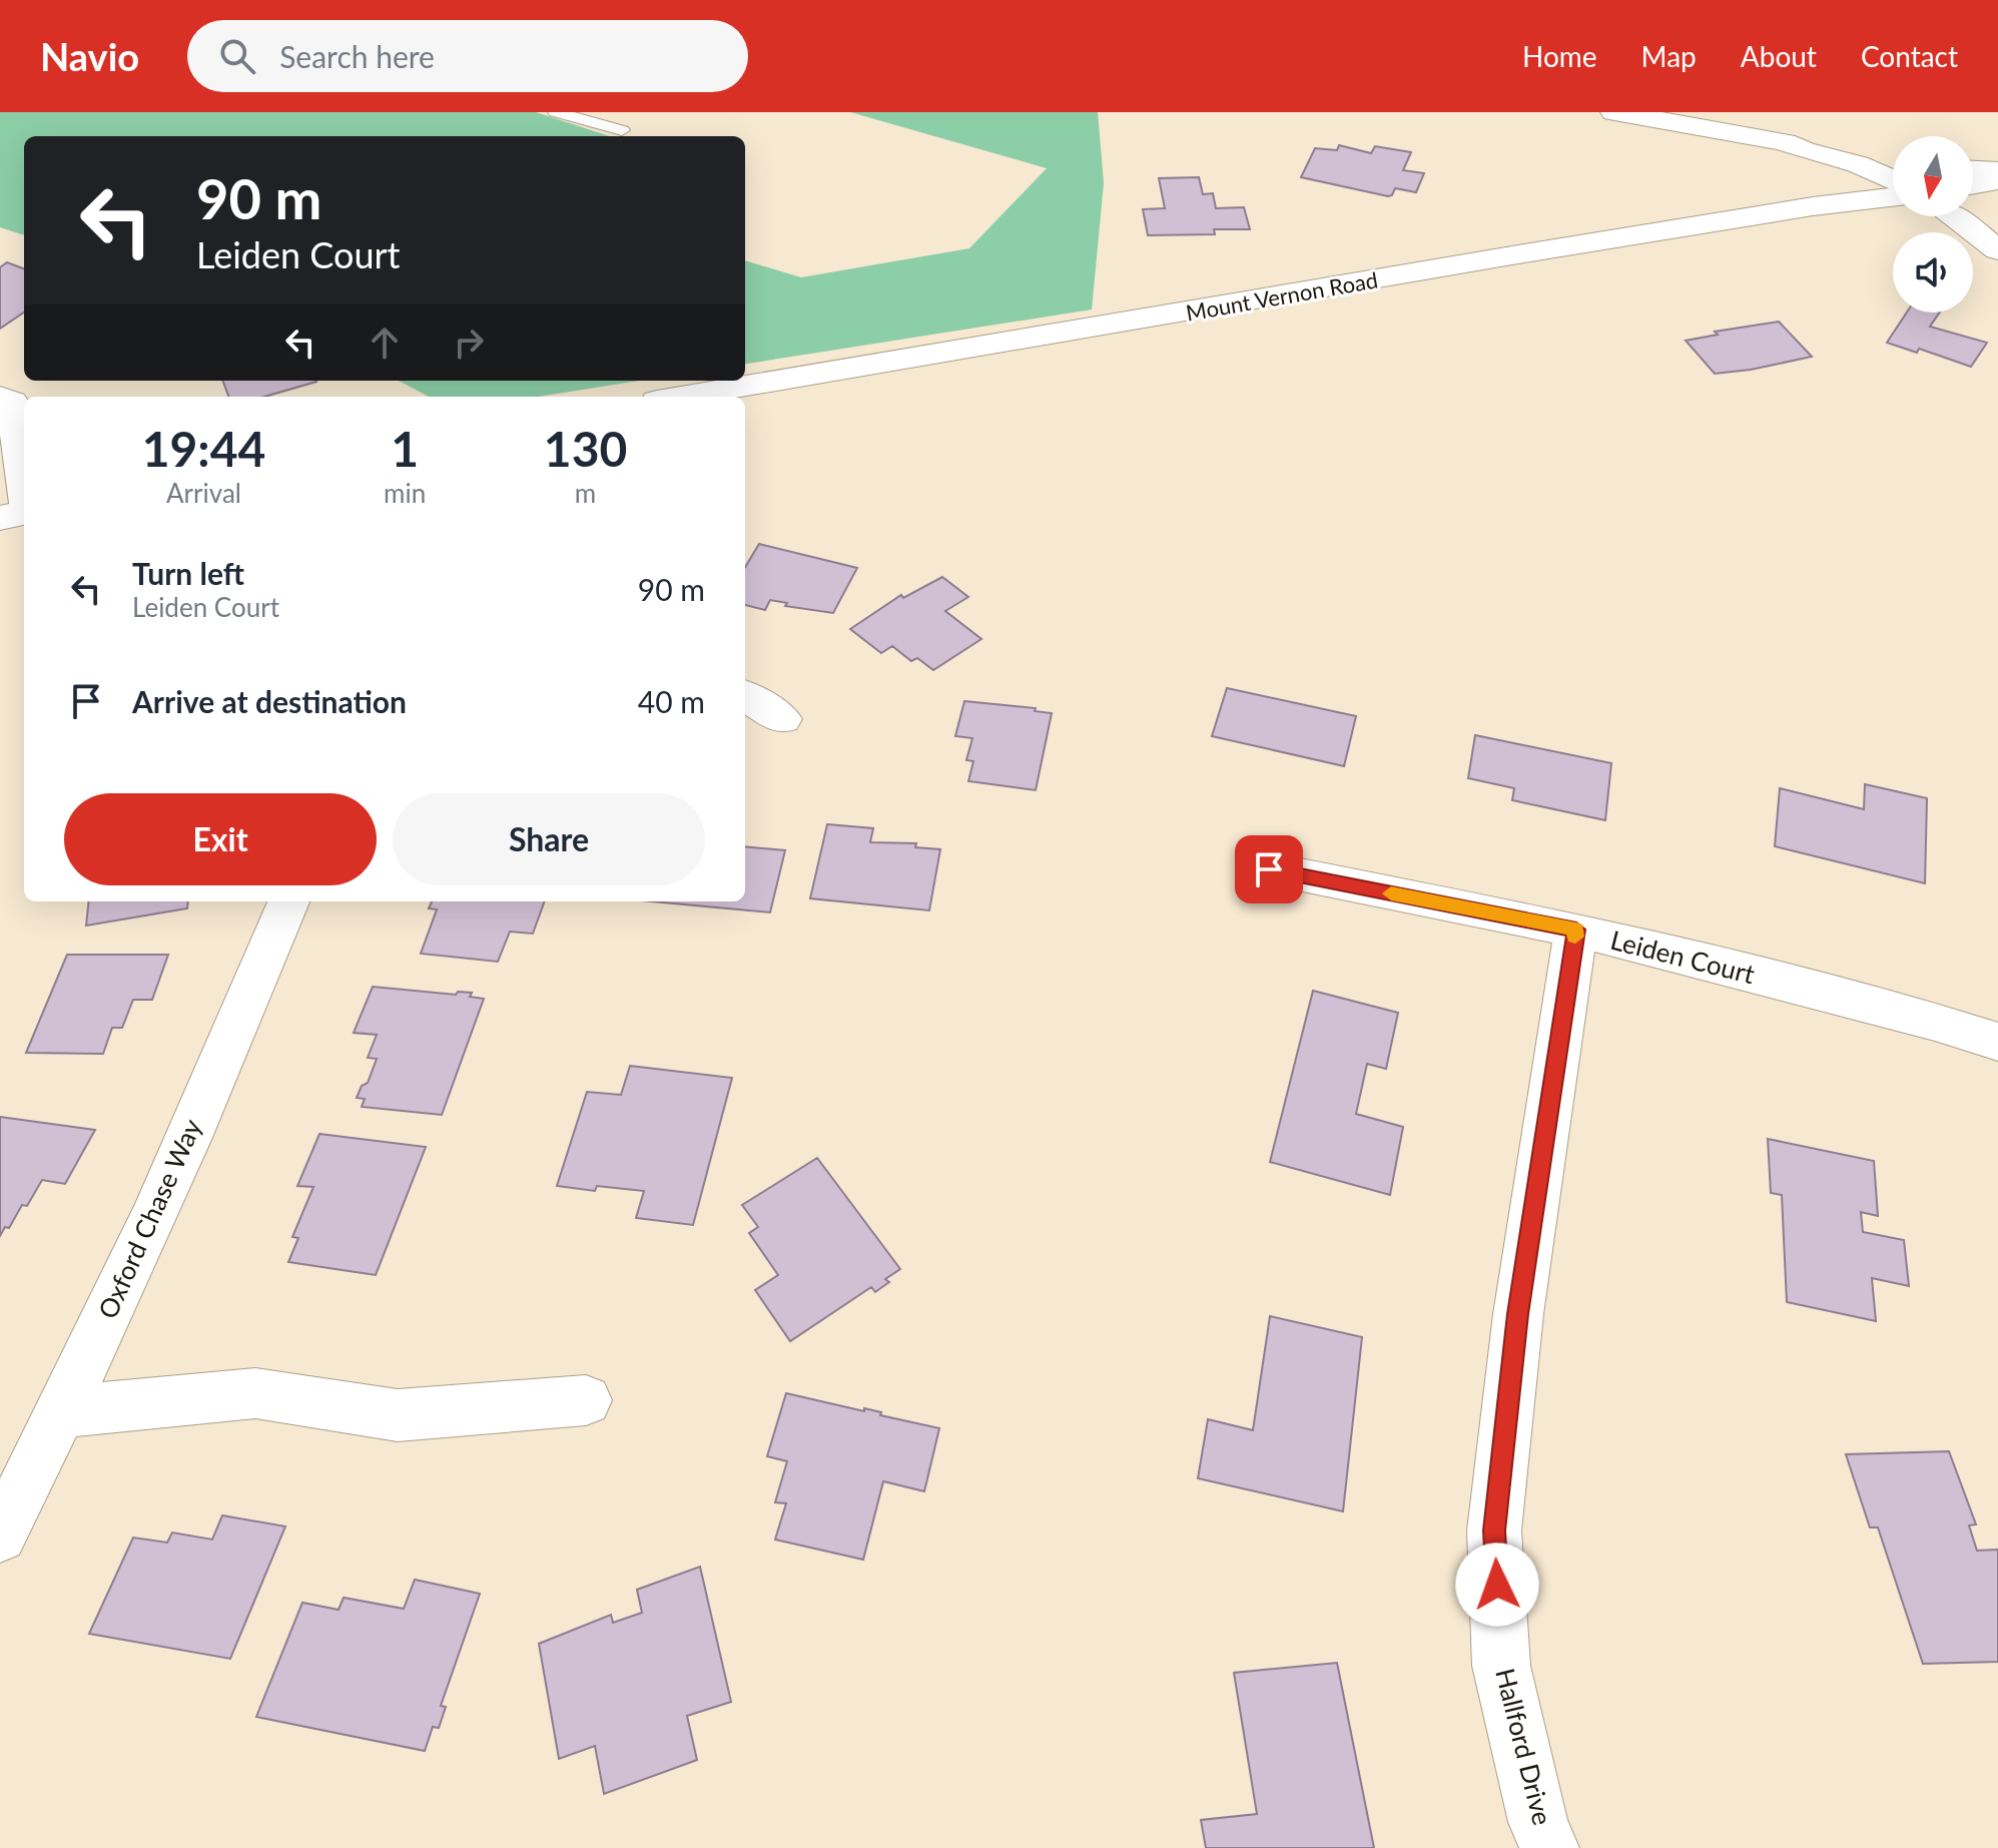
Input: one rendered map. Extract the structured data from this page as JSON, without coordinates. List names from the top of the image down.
{
  "streets": {
    "street": [
      "Mount Vernon Road",
      "Leiden Court",
      "Oxford Chase Way",
      "Hallford Drive"
    ]
  },
  "crossings": [
    ["Leiden Court", "Hallford Drive"]
  ],
  "north": "bottom",
  "page": {
    "header": "Navio",
    "search": "Search here",
    "nav": [
      "Home",
      "Map",
      "About",
      "Contact"
    ],
    "turn": ["90 m", "Leiden Court"],
    "eta": [
      "19:44",
      "Arrival",
      "1",
      "min",
      "130",
      "m"
    ],
    "list": [
      {
        "name": "Turn left",
        "note": "Leiden Court",
        "value": "90 m"
      },
      {
        "name": "Arrive at destination",
        "value": "40 m"
      }
    ],
    "buttons": ["Exit", "Share"]
  }
}
